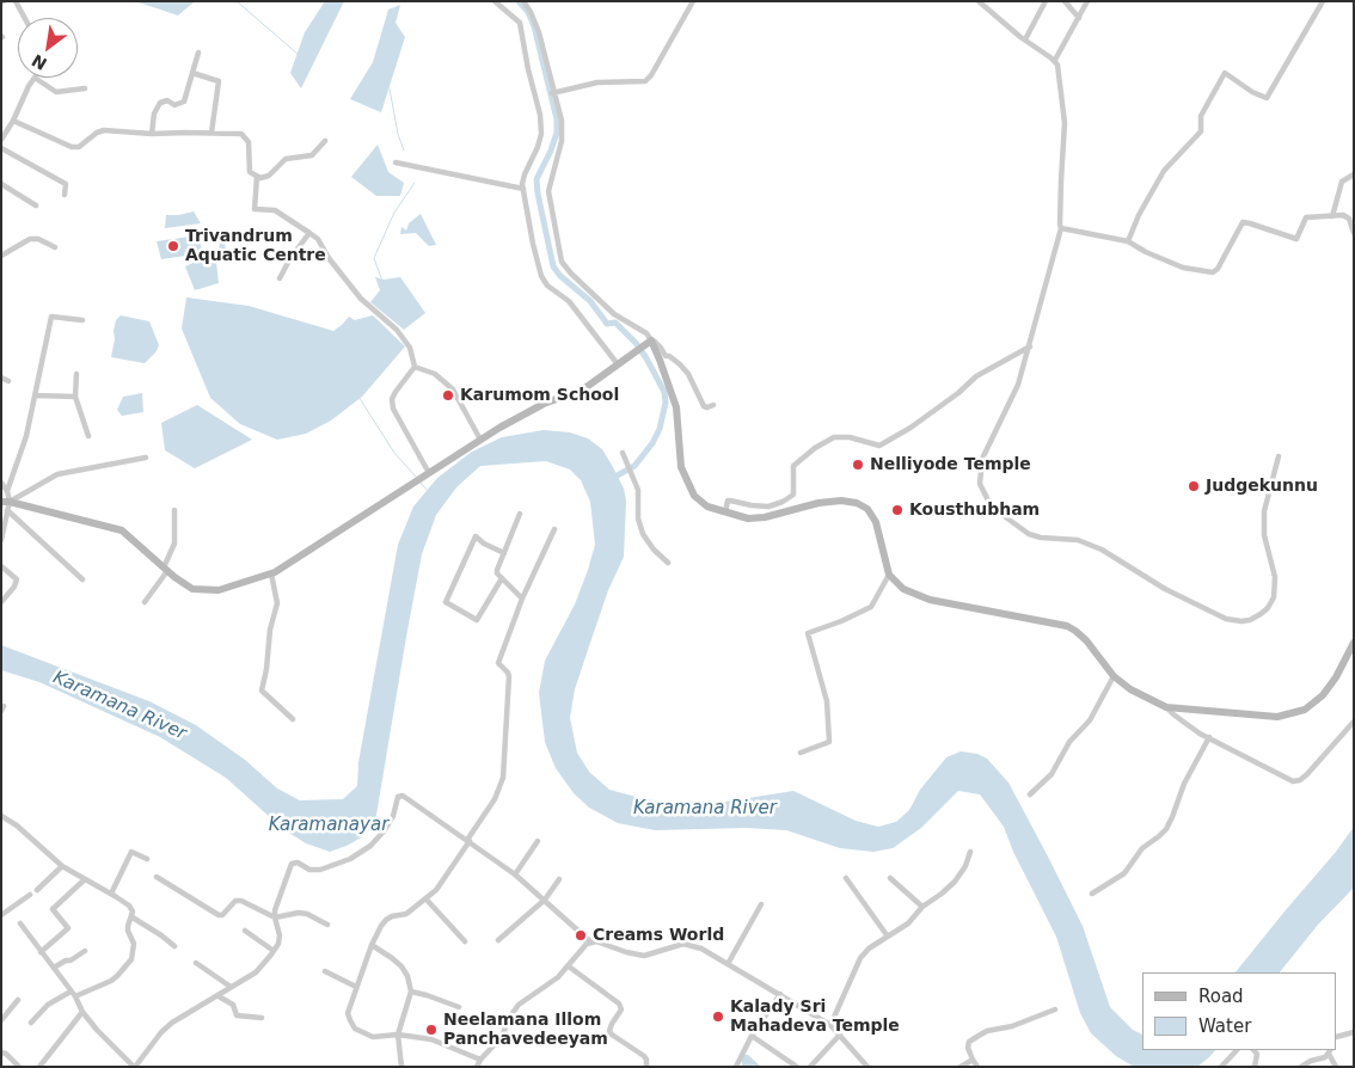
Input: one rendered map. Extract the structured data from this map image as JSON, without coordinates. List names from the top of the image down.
{
  "water": ["Karamana River", "Karamanayar"],
  "places": [
    "Trivandrum Aquatic Centre",
    "Karumom School",
    "Nelliyode Temple",
    "Judgekunnu",
    "Kousthubham",
    "Creams World",
    "Kalady Sri Mahadeva Temple",
    "Neelamana Illom Panchavedeeyam"
  ],
  "legend": ["Road", "Water"],
  "north": "bottom left"
}
